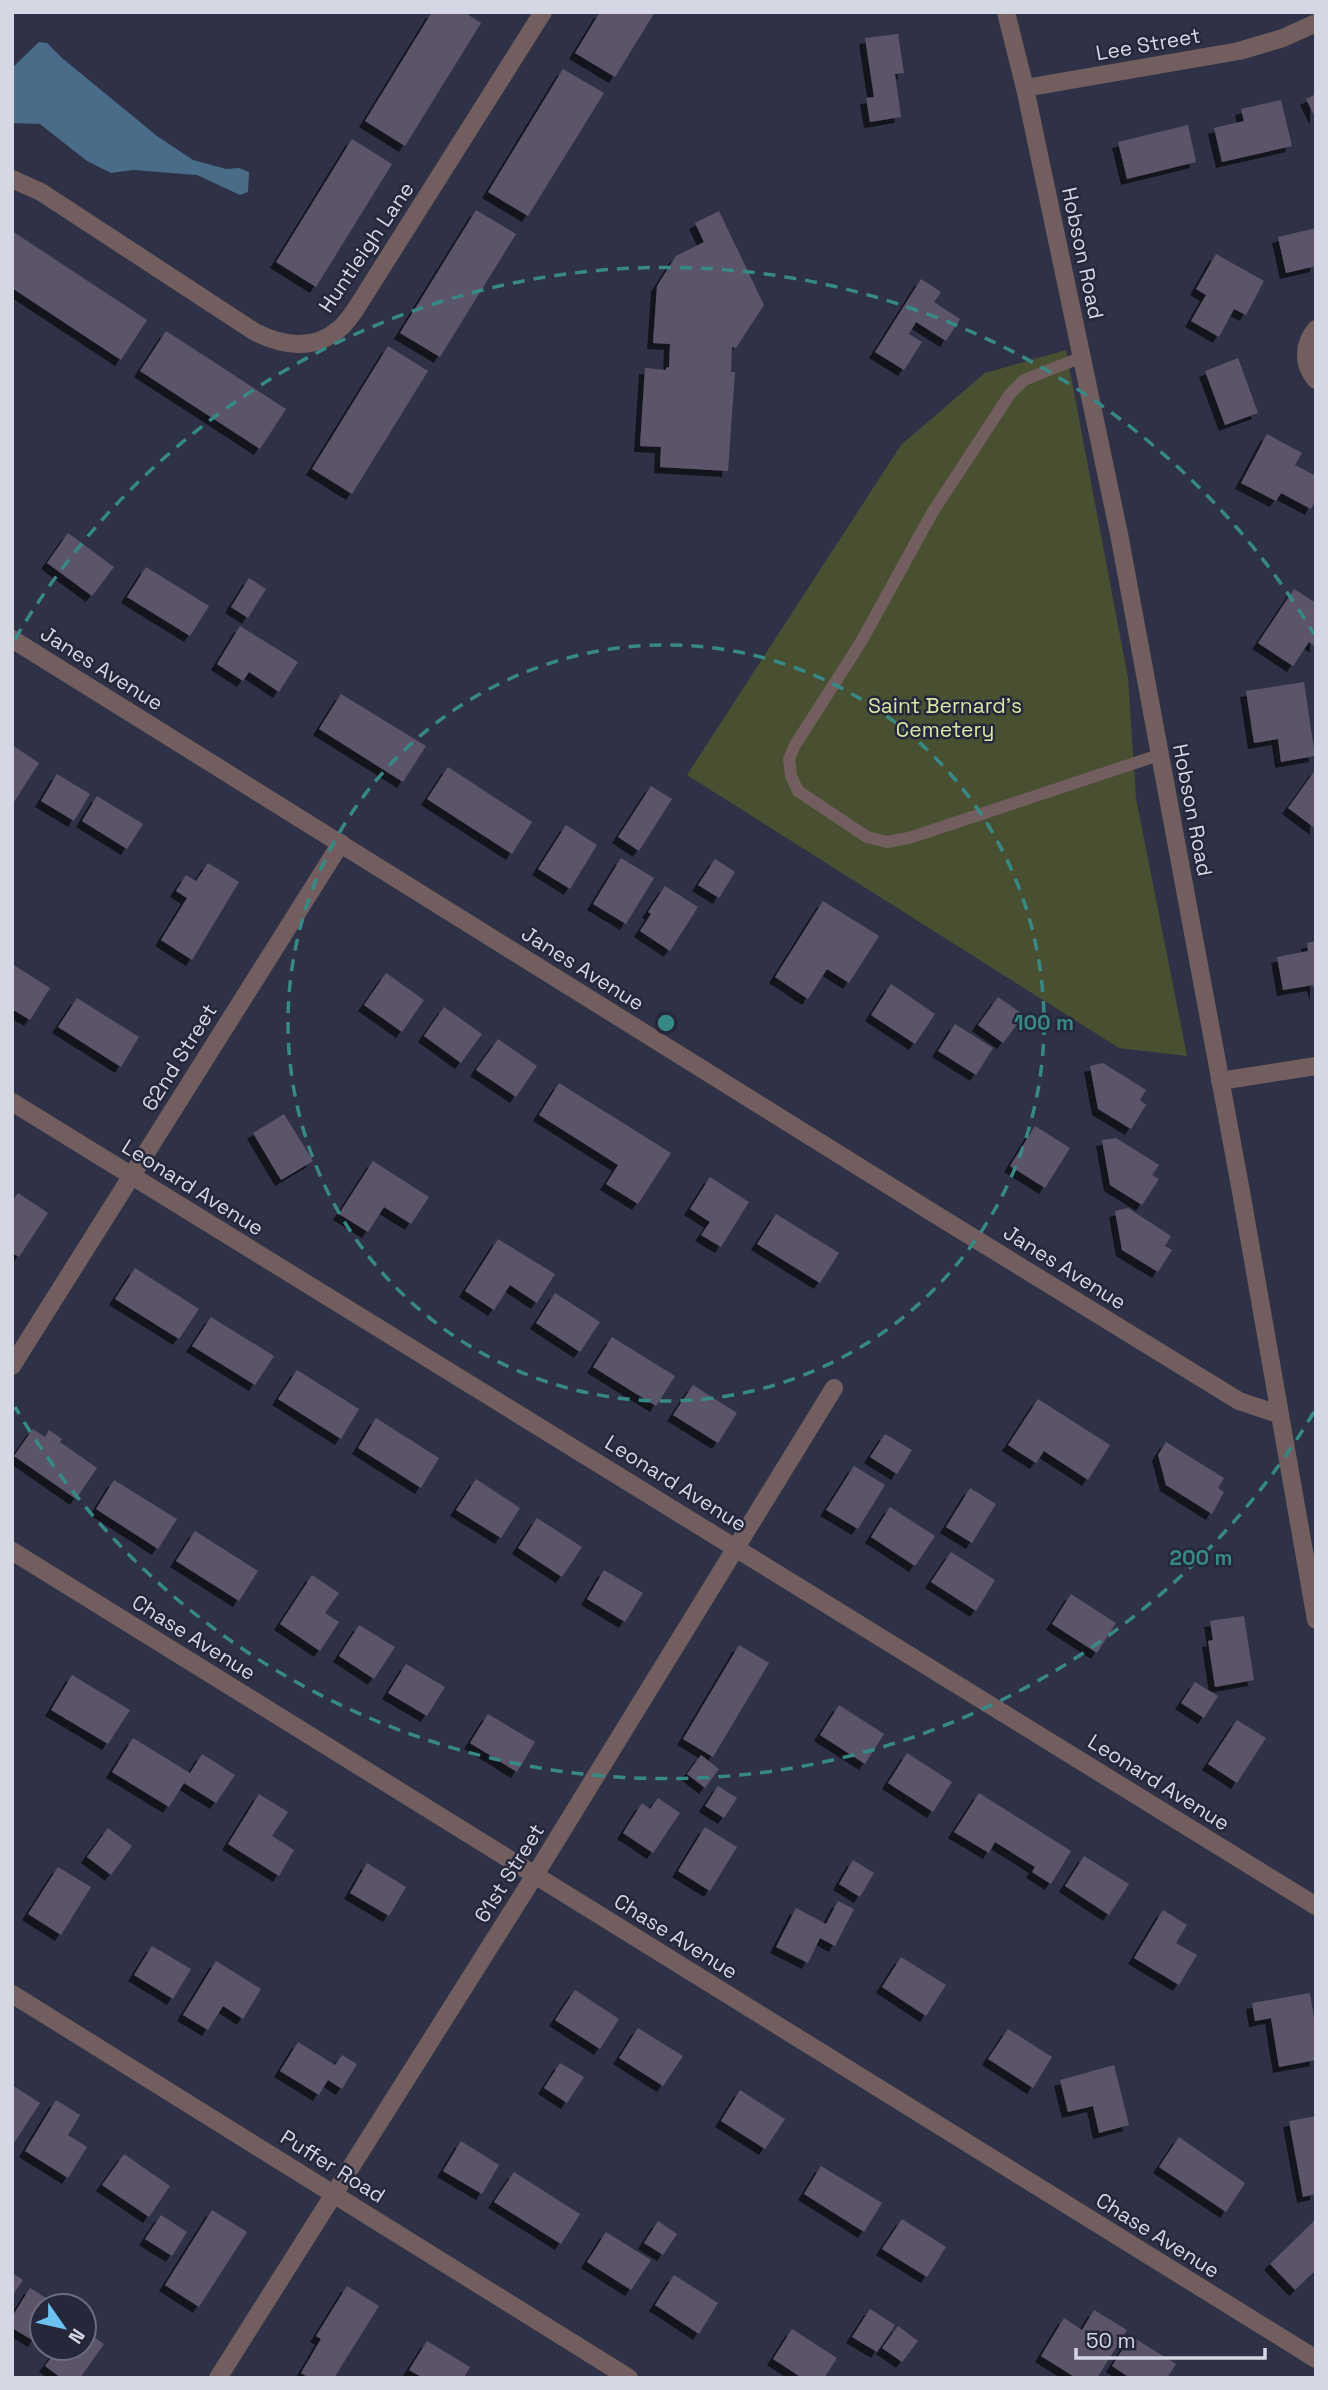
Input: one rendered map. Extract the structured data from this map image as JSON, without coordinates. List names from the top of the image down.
{
  "streets": {
    "street": [
      "Lee Street",
      "Huntleigh Lane",
      "Hobson Road",
      "Janes Avenue",
      "62nd Street",
      "Leonard Avenue",
      "Chase Avenue",
      "61st Street",
      "Puffer Road"
    ]
  },
  "crossings": [
    ["Lee Street", "Hobson Road"],
    ["Hobson Road", "Janes Avenue"],
    ["Janes Avenue", "62nd Street"],
    ["62nd Street", "Leonard Avenue"],
    ["Leonard Avenue", "61st Street"],
    ["Chase Avenue", "61st Street"],
    ["61st Street", "Puffer Road"]
  ],
  "parks": ["Saint Bernard's Cemetery"],
  "scale_bar": "50 m",
  "north": "bottom right",
  "rings": ["100 m", "200 m"]
}
